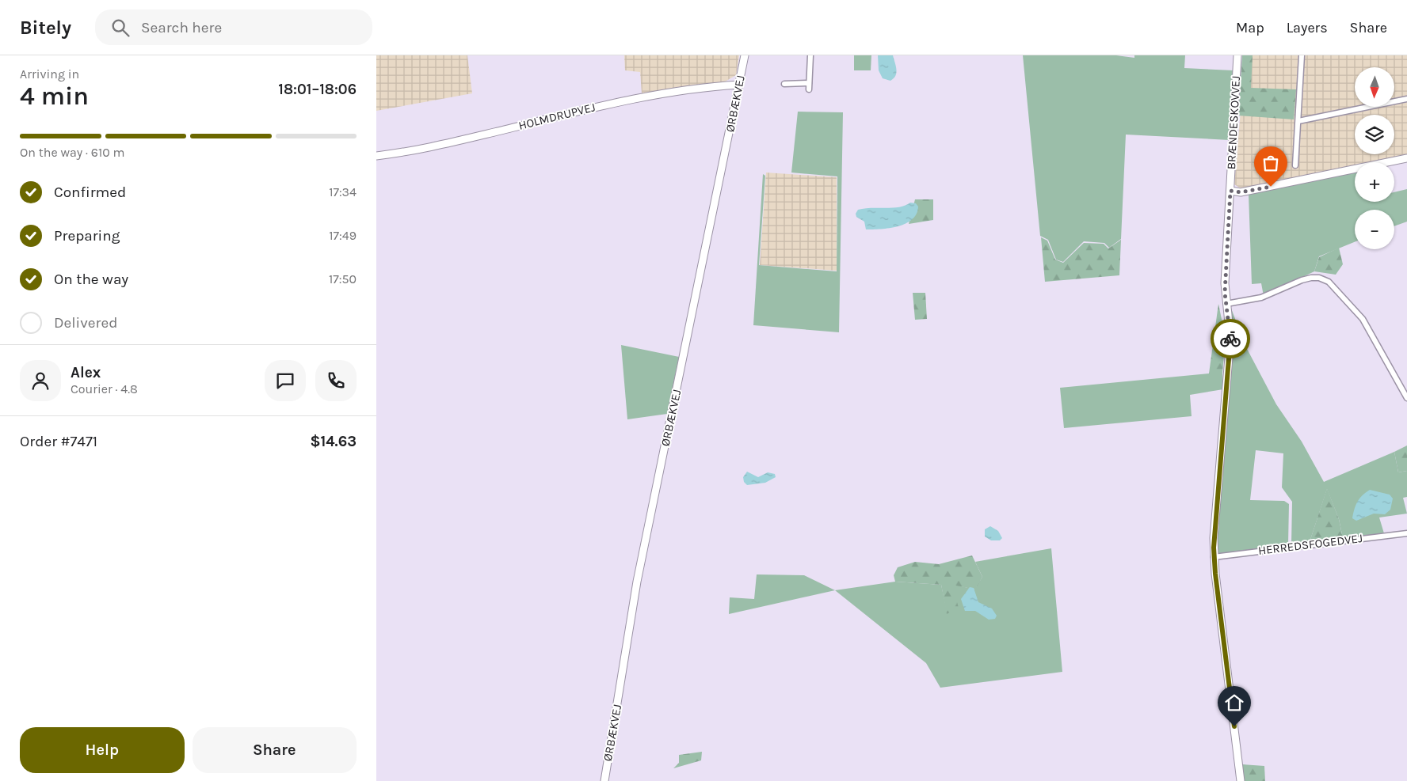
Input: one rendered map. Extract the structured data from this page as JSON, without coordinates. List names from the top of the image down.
{
  "streets": {
    "street": [
      "ØRBÆKVEJ",
      "HOLMDRUPVEJ",
      "BRÆNDESKOVVEJ",
      "HERREDSFOGEDVEJ"
    ]
  },
  "crossings": [
    ["ØRBÆKVEJ", "HOLMDRUPVEJ"],
    ["BRÆNDESKOVVEJ", "HERREDSFOGEDVEJ"]
  ],
  "north": "bottom",
  "page": {
    "header": "Bitely",
    "search": "Search here",
    "nav": ["Map", "Layers", "Share"],
    "heading": ["4 min", "Arriving in", "18:01–18:06"],
    "panel": [
      "Alex",
      "Courier · 4.8",
      "Order #7471",
      "$14.63"
    ],
    "map_buttons": ["+", "−"],
    "bar": "On the way · 610 m",
    "list": [
      ["Confirmed", "17:34"],
      ["Preparing", "17:49"],
      ["On the way", "17:50"],
      "Delivered"
    ],
    "buttons": ["Help", "Share"]
  }
}
